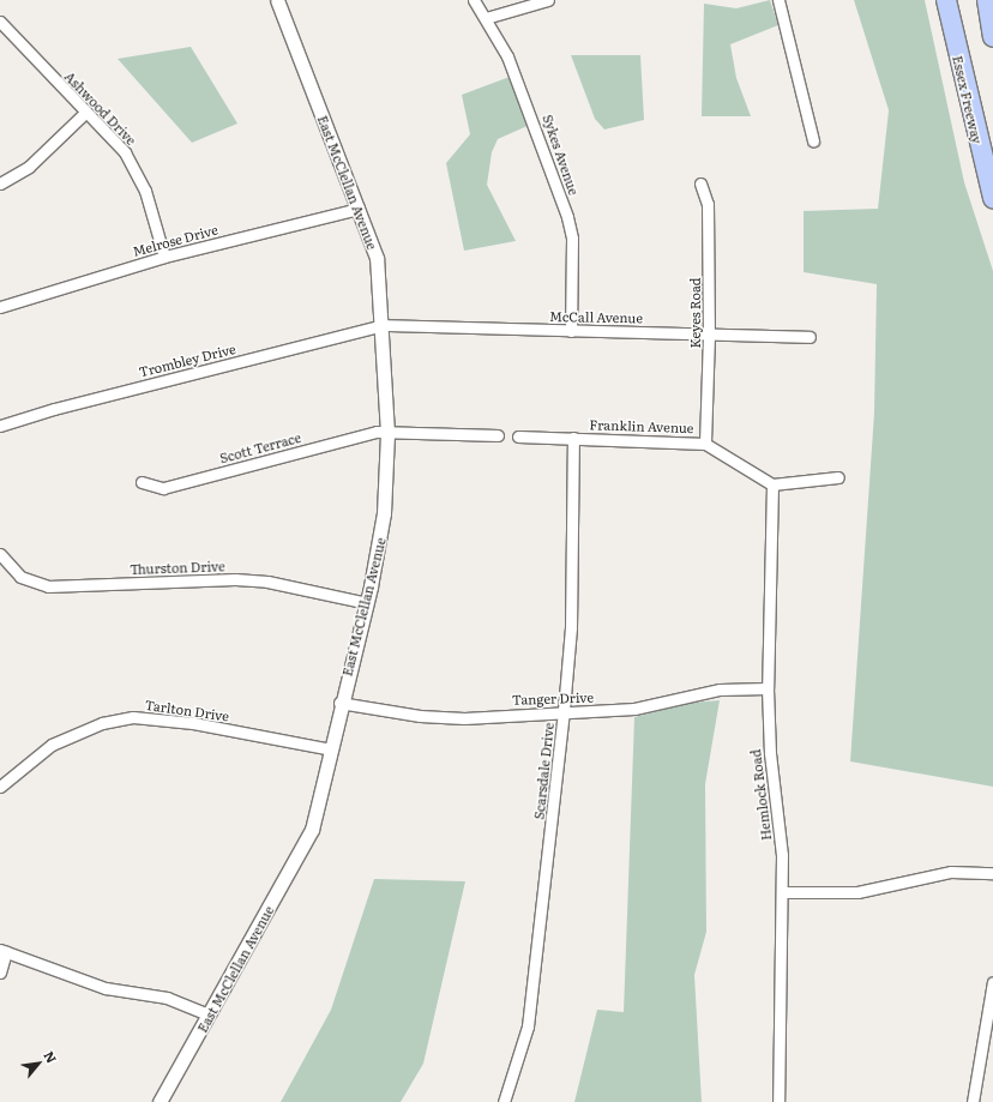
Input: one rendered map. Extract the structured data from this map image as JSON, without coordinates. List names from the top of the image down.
{
  "streets": {
    "highway": ["Essex Freeway"],
    "street": [
      "Ashwood Drive",
      "Sykes Avenue",
      "East McClellan Avenue",
      "Melrose Drive",
      "Keyes Road",
      "McCall Avenue",
      "Trombley Drive",
      "Franklin Avenue",
      "Scott Terrace",
      "Thurston Drive",
      "Tanger Drive",
      "Tarlton Drive",
      "Scarsdale Drive",
      "Hemlock Road"
    ]
  },
  "crossings": [
    ["Ashwood Drive", "Melrose Drive"],
    ["Sykes Avenue", "McCall Avenue"],
    ["East McClellan Avenue", "Melrose Drive"],
    ["East McClellan Avenue", "McCall Avenue"],
    ["East McClellan Avenue", "Trombley Drive"],
    ["East McClellan Avenue", "Scott Terrace"],
    ["East McClellan Avenue", "Thurston Drive"],
    ["East McClellan Avenue", "Tanger Drive"],
    ["East McClellan Avenue", "Tarlton Drive"],
    ["Keyes Road", "McCall Avenue"],
    ["Keyes Road", "Franklin Avenue"],
    ["McCall Avenue", "Trombley Drive"],
    ["Franklin Avenue", "Scarsdale Drive"],
    ["Franklin Avenue", "Hemlock Road"],
    ["Tanger Drive", "Scarsdale Drive"],
    ["Tanger Drive", "Hemlock Road"]
  ],
  "north": "top right"
}
